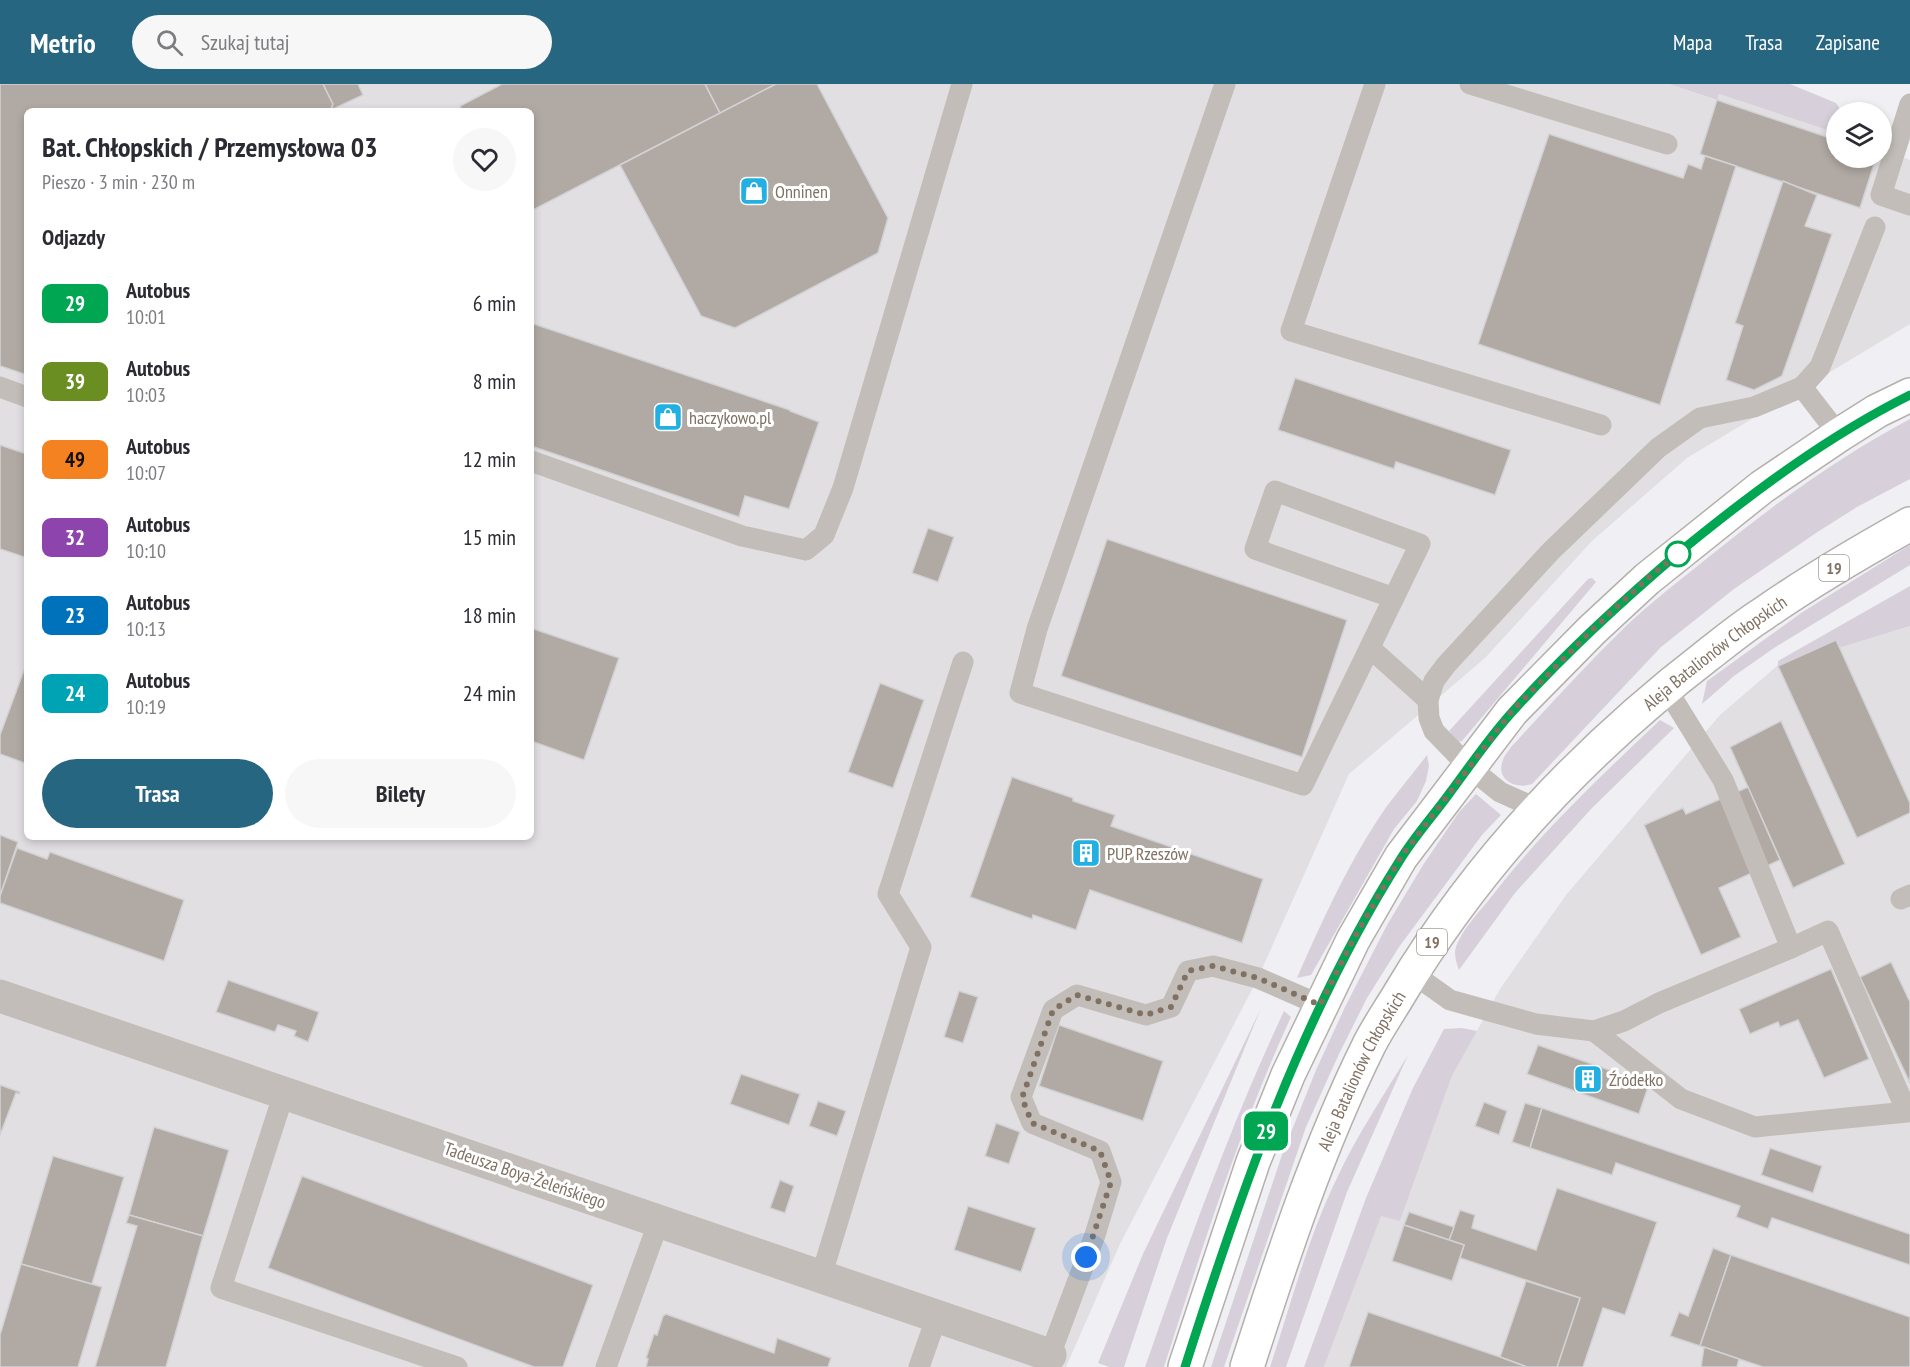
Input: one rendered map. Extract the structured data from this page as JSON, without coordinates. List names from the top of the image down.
{
  "streets": {
    "main road": ["19", "Aleja Batalionów Chłopskich"],
    "street": ["Tadeusza Boya-Żeleńskiego"]
  },
  "places": {
    "shop": ["Onninen", "haczykowo.pl"],
    "building": ["PUP Rzeszów", "Źródełko"]
  },
  "lines": ["bus line 29"],
  "page": {
    "header": "Metrio",
    "search": "Szukaj tutaj",
    "nav": ["Mapa", "Trasa", "Zapisane"],
    "on_map": "29",
    "heading": [
      ["Bat. Chłopskich / Przemysłowa 03", "Pieszo · 3 min · 230 m"],
      "Odjazdy"
    ],
    "list": [
      {
        "mark": "29",
        "name": "Autobus",
        "note": "10:01",
        "value": "6 min"
      },
      {
        "mark": "39",
        "name": "Autobus",
        "note": "10:03",
        "value": "8 min"
      },
      {
        "mark": "49",
        "name": "Autobus",
        "note": "10:07",
        "value": "12 min"
      },
      {
        "mark": "32",
        "name": "Autobus",
        "note": "10:10",
        "value": "15 min"
      },
      {
        "mark": "23",
        "name": "Autobus",
        "note": "10:13",
        "value": "18 min"
      },
      {
        "mark": "24",
        "name": "Autobus",
        "note": "10:19",
        "value": "24 min"
      }
    ],
    "buttons": ["Trasa", "Bilety"]
  }
}
